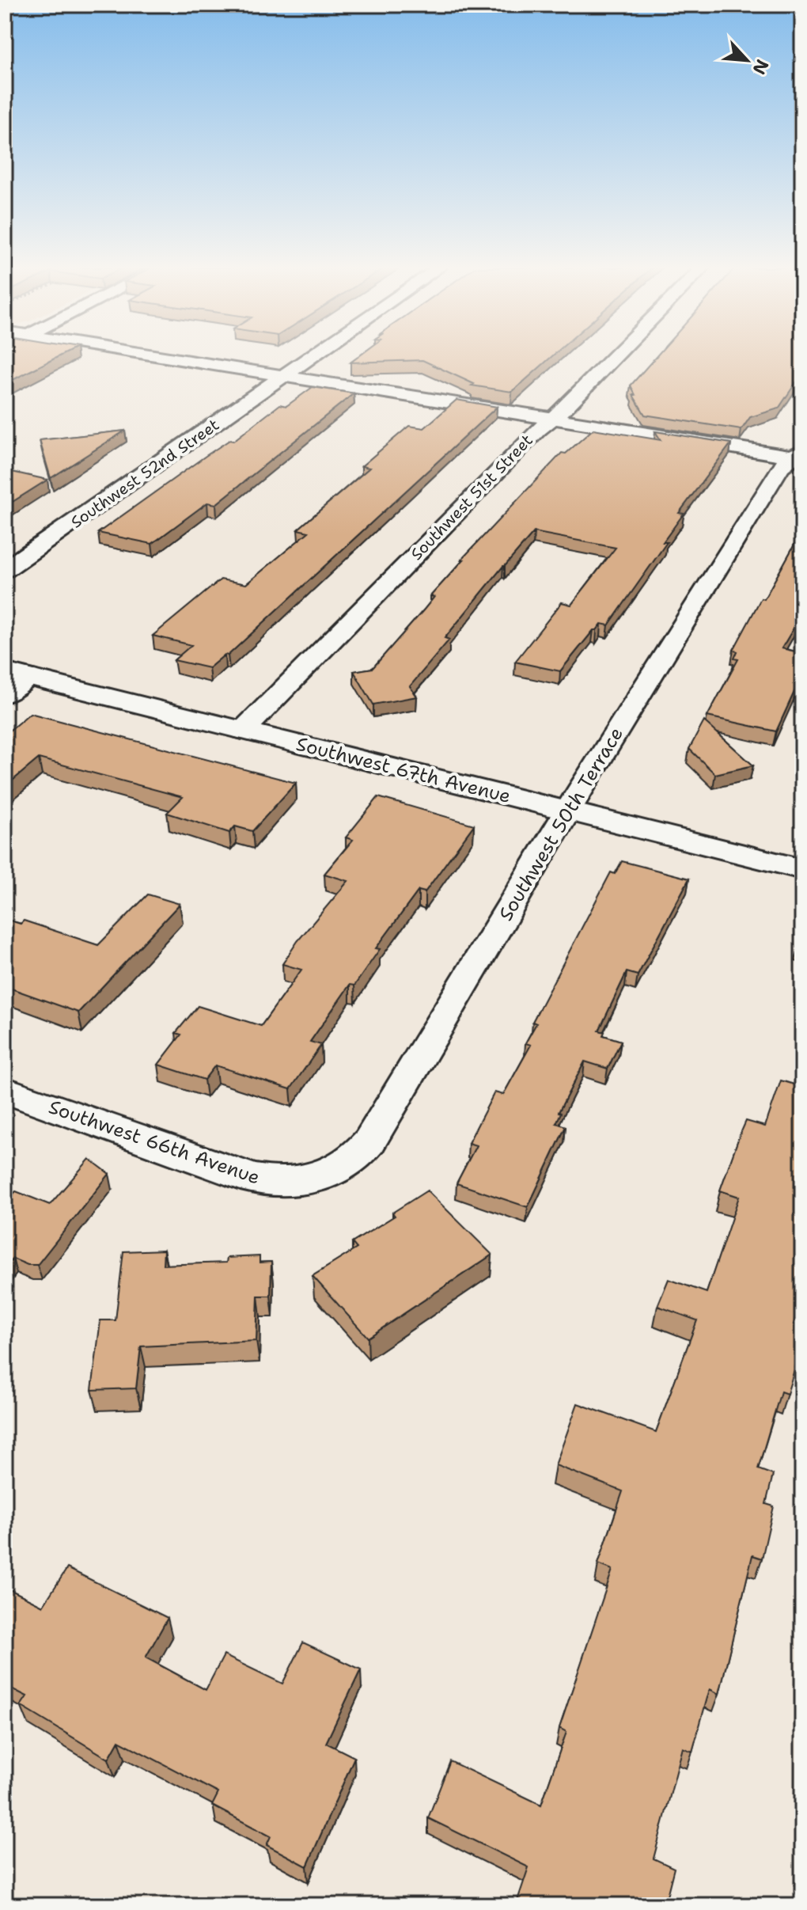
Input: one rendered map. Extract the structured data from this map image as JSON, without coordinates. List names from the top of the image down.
{
  "streets": {
    "main road": ["Southwest 67th Avenue"],
    "street": [
      "Southwest 52nd Street",
      "Southwest 51st Street",
      "Southwest 50th Terrace",
      "Southwest 66th Avenue"
    ]
  },
  "crossings": [
    ["Southwest 51st Street", "Southwest 67th Avenue"],
    ["Southwest 67th Avenue", "Southwest 50th Terrace"],
    ["Southwest 50th Terrace", "Southwest 66th Avenue"]
  ],
  "north": "bottom right"
}
